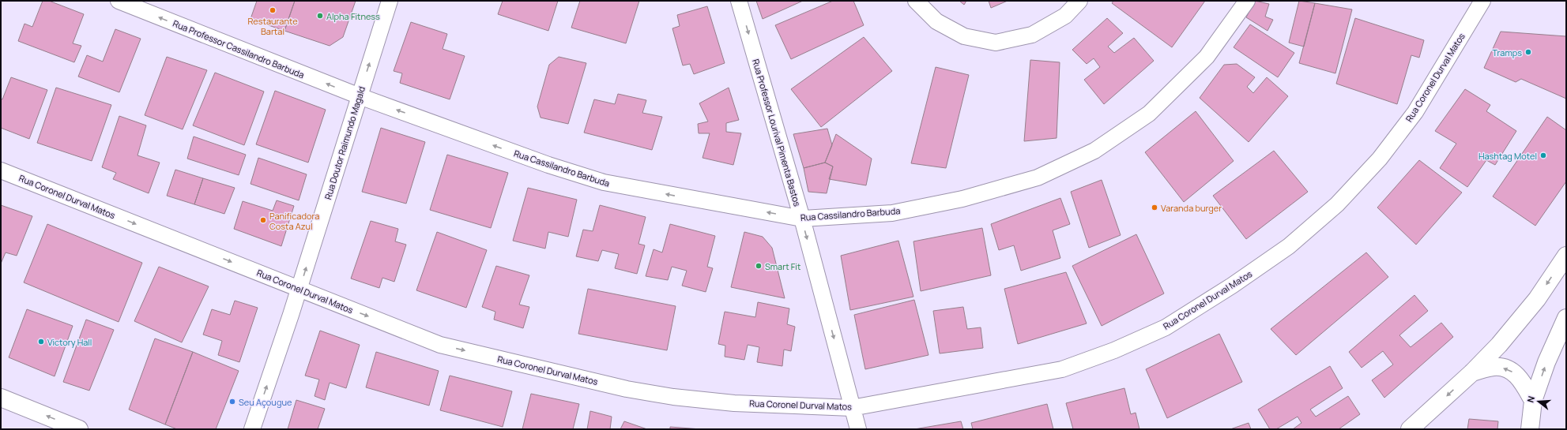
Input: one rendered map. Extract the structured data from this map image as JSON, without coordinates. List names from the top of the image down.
{
  "streets": {
    "street": [
      "Rua Professor Cassilandro Barbuda",
      "Rua Coronel Durval Matos",
      "Rua Professor Lourival Pimenta Bastos",
      "Rua Doutor Raimundo Magald",
      "Rua Cassilandro Barbuda"
    ]
  },
  "crossings": [
    ["Rua Professor Cassilandro Barbuda", "Rua Doutor Raimundo Magald"],
    ["Rua Professor Cassilandro Barbuda", "Rua Cassilandro Barbuda"],
    ["Rua Coronel Durval Matos", "Rua Professor Lourival Pimenta Bastos"],
    ["Rua Coronel Durval Matos", "Rua Doutor Raimundo Magald"],
    ["Rua Professor Lourival Pimenta Bastos", "Rua Cassilandro Barbuda"],
    ["Rua Doutor Raimundo Magald", "Rua Cassilandro Barbuda"]
  ],
  "one_way": [
    "Rua Professor Cassilandro Barbuda",
    "Rua Coronel Durval Matos",
    "Rua Professor Lourival Pimenta Bastos",
    "Rua Doutor Raimundo Magald",
    "Rua Cassilandro Barbuda"
  ],
  "places": [
    "Restaurante Bartal",
    "Alpha Fitness",
    "Tramps",
    "Hashtag Motel",
    "Varanda burger",
    "Panificadora Costa Azul",
    "Smart Fit",
    "Victory Hall",
    "Seu Açougue"
  ],
  "north": "left"
}
